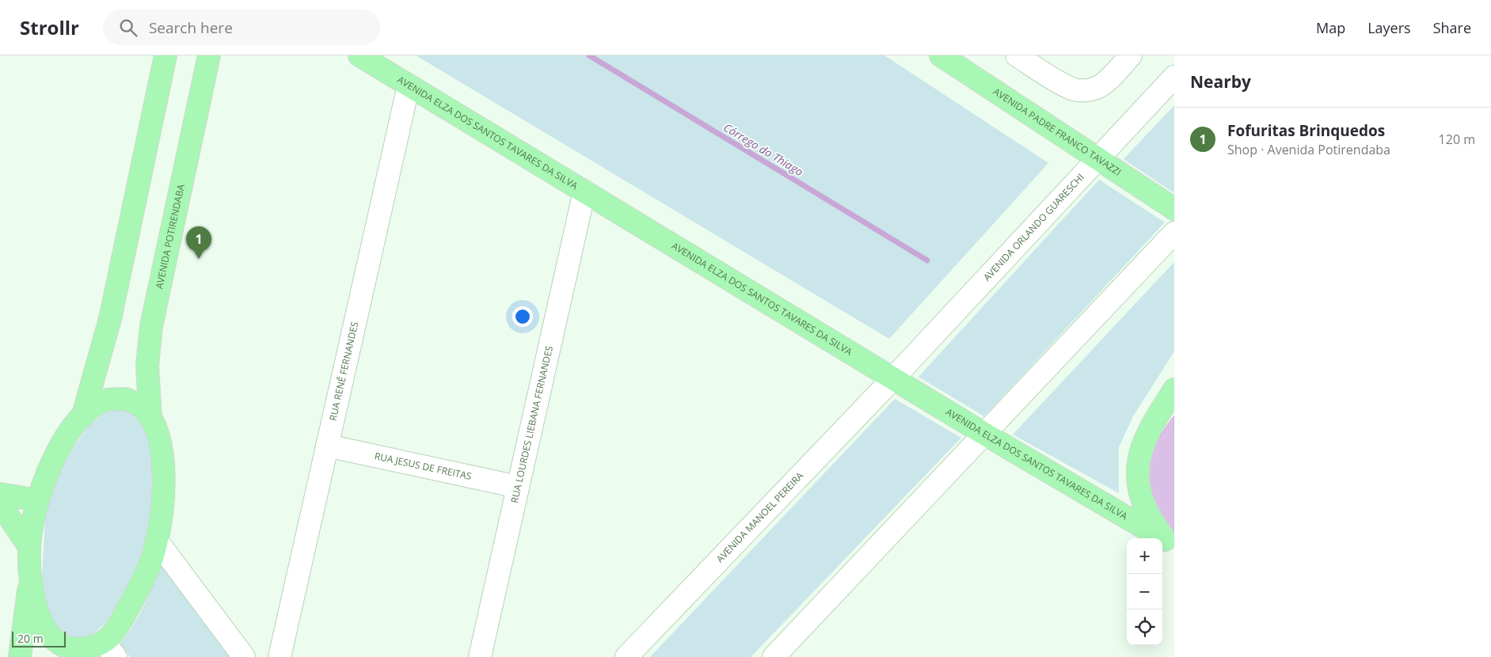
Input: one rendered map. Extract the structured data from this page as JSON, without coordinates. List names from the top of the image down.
{
  "streets": {
    "main road": ["AVENIDA PADRE FRANCO TAVAZZI", "AVENIDA ELZA DOS SANTOS TAVARES DA SILVA", "AVENIDA POTIRENDABA"],
    "street": [
      "AVENIDA ORLANDO GUARESCHI",
      "RUA RENÊ FERNANDES",
      "RUA LOURDES LIEBANA FERNANDES",
      "RUA JESUS DE FREITAS",
      "AVENIDA MANOEL PEREIRA"
    ]
  },
  "crossings": [
    ["AVENIDA PADRE FRANCO TAVAZZI", "AVENIDA ORLANDO GUARESCHI"],
    ["AVENIDA ELZA DOS SANTOS TAVARES DA SILVA", "AVENIDA ORLANDO GUARESCHI"],
    ["AVENIDA ELZA DOS SANTOS TAVARES DA SILVA", "RUA RENÊ FERNANDES"],
    ["AVENIDA ELZA DOS SANTOS TAVARES DA SILVA", "RUA LOURDES LIEBANA FERNANDES"],
    ["AVENIDA ELZA DOS SANTOS TAVARES DA SILVA", "AVENIDA MANOEL PEREIRA"],
    ["AVENIDA ORLANDO GUARESCHI", "AVENIDA MANOEL PEREIRA"],
    ["RUA RENÊ FERNANDES", "RUA JESUS DE FREITAS"],
    ["RUA LOURDES LIEBANA FERNANDES", "RUA JESUS DE FREITAS"]
  ],
  "water": ["Córrego do Thiago"],
  "scale_bar": "20 m",
  "page": {
    "header": "Strollr",
    "search": "Search here",
    "nav": ["Map", "Layers", "Share"],
    "heading": "Nearby",
    "list": [
      {
        "mark": "1",
        "name": "Fofuritas Brinquedos",
        "note": "Shop · Avenida Potirendaba",
        "value": "120 m"
      }
    ],
    "pins": "1",
    "map_buttons": ["+", "−"],
    "scale": "20 m"
  }
}
